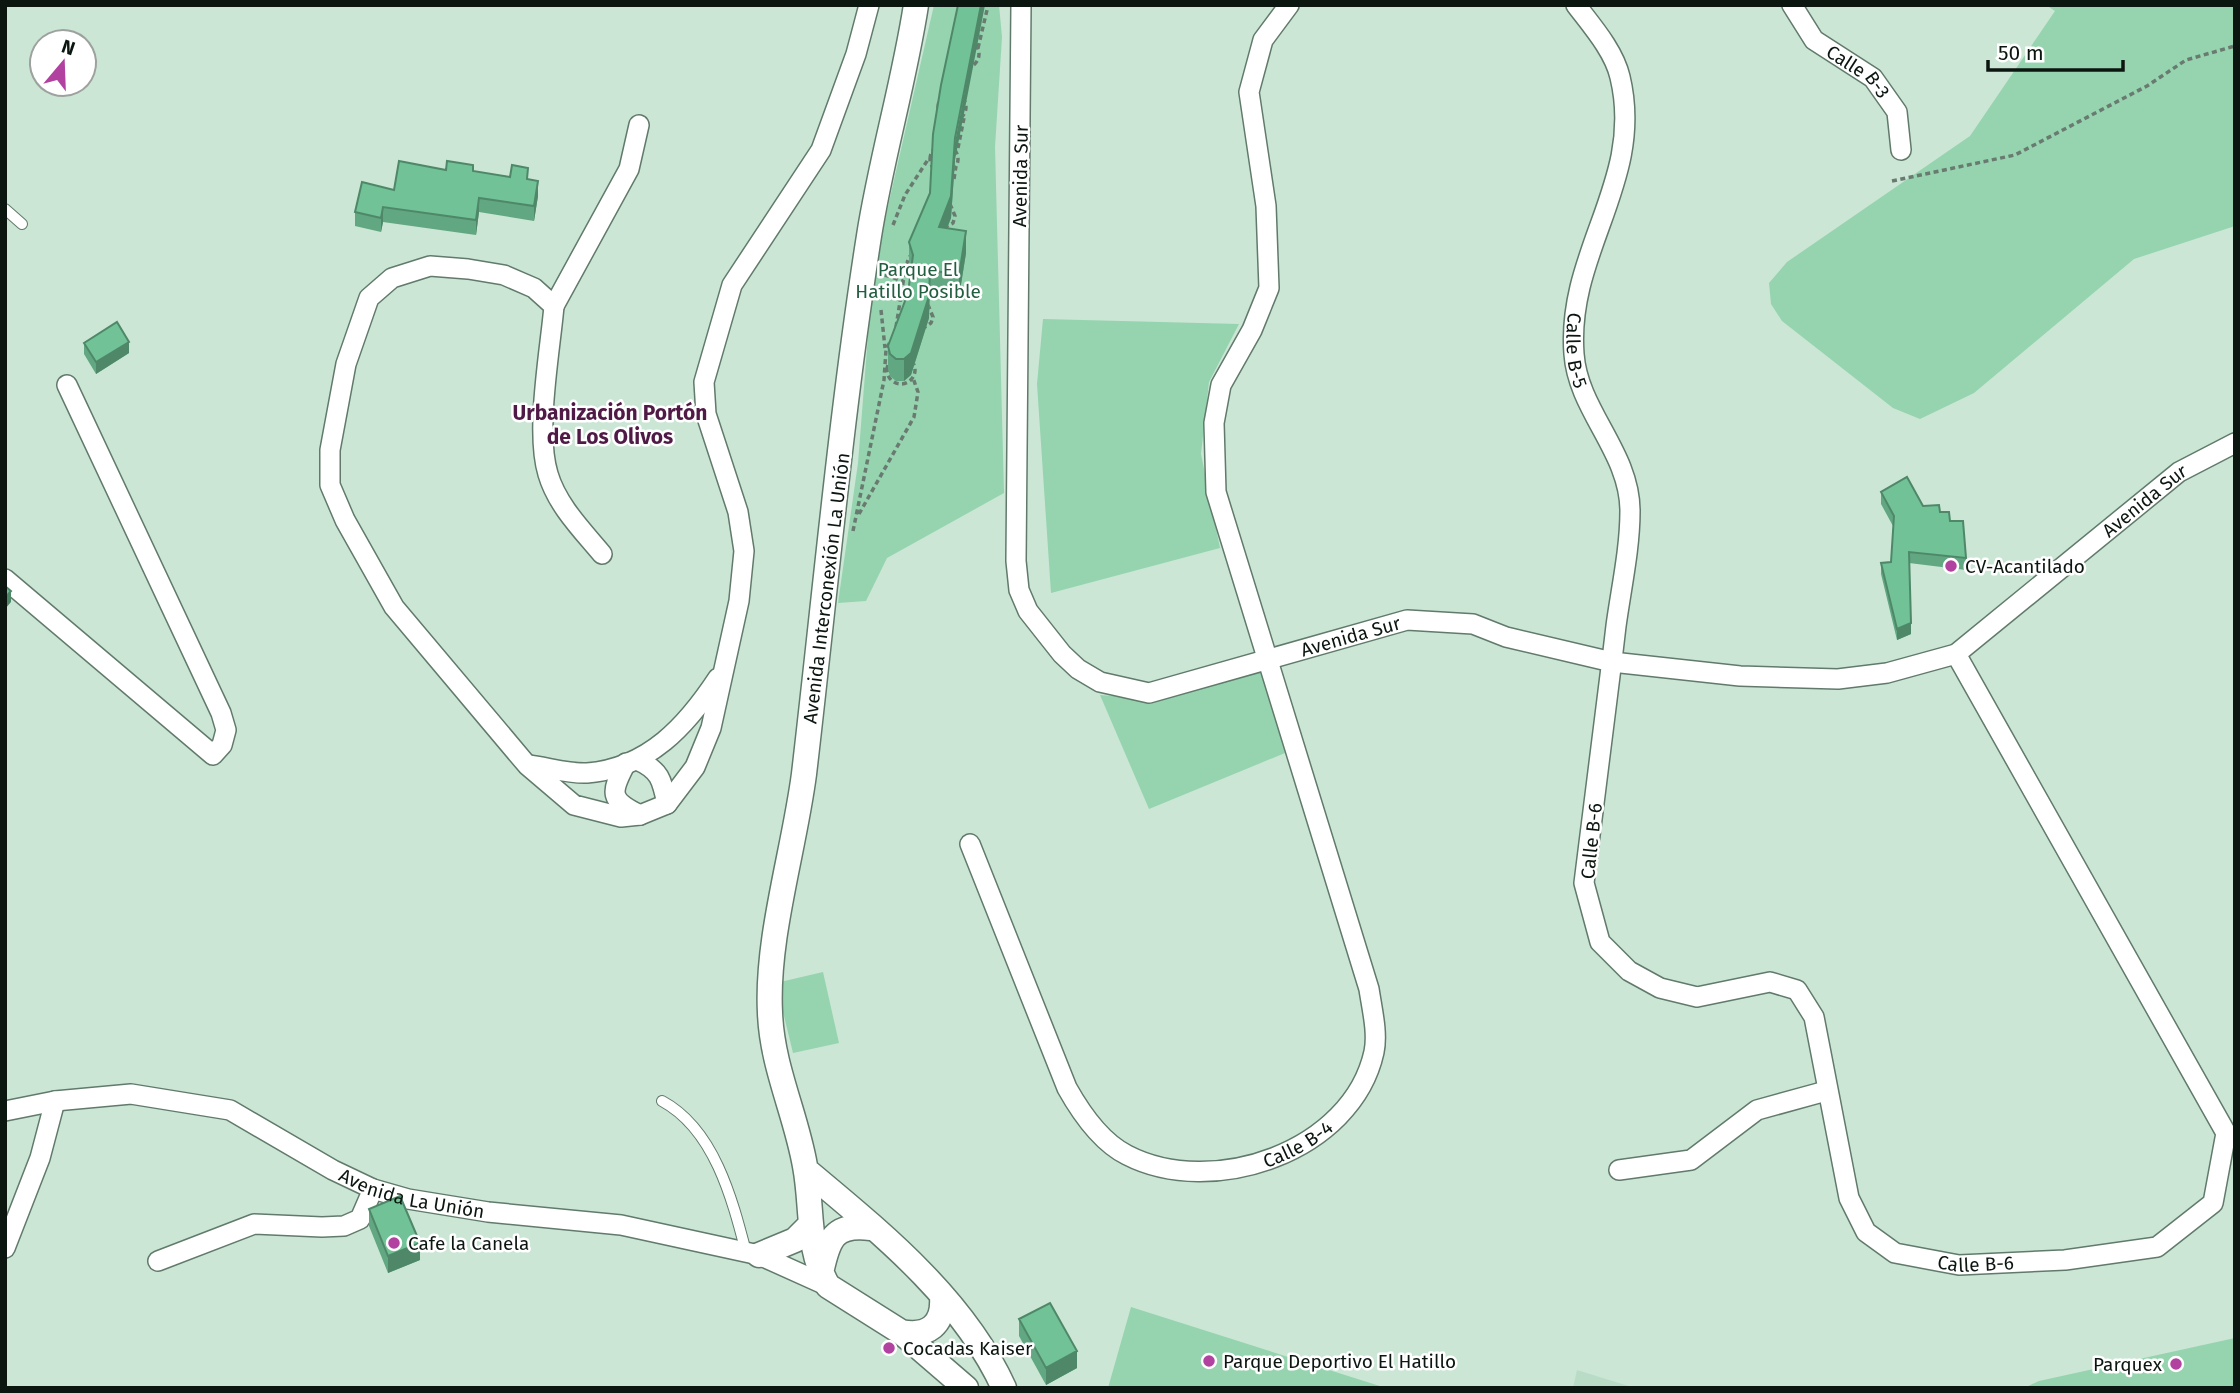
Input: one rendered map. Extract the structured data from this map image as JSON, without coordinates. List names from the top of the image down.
{
  "streets": {
    "street": [
      "Calle B-3",
      "Avenida Sur",
      "Calle B-5",
      "Avenida Interconexión La Unión",
      "Calle B-6",
      "Calle B-4",
      "Avenida La Unión"
    ]
  },
  "crossings": [
    ["Avenida Sur", "Calle B-5"],
    ["Avenida Sur", "Calle B-6"],
    ["Avenida Sur", "Calle B-4"],
    ["Calle B-5", "Calle B-6"]
  ],
  "districts": ["Urbanización Portón de Los Olivos"],
  "parks": ["Parque El Hatillo Posible"],
  "places": [
    "CV-Acantilado",
    "Cafe la Canela",
    "Cocadas Kaiser",
    "Parque Deportivo El Hatillo",
    "Parquex"
  ],
  "scale_bar": "50 m",
  "north": "top"
}
